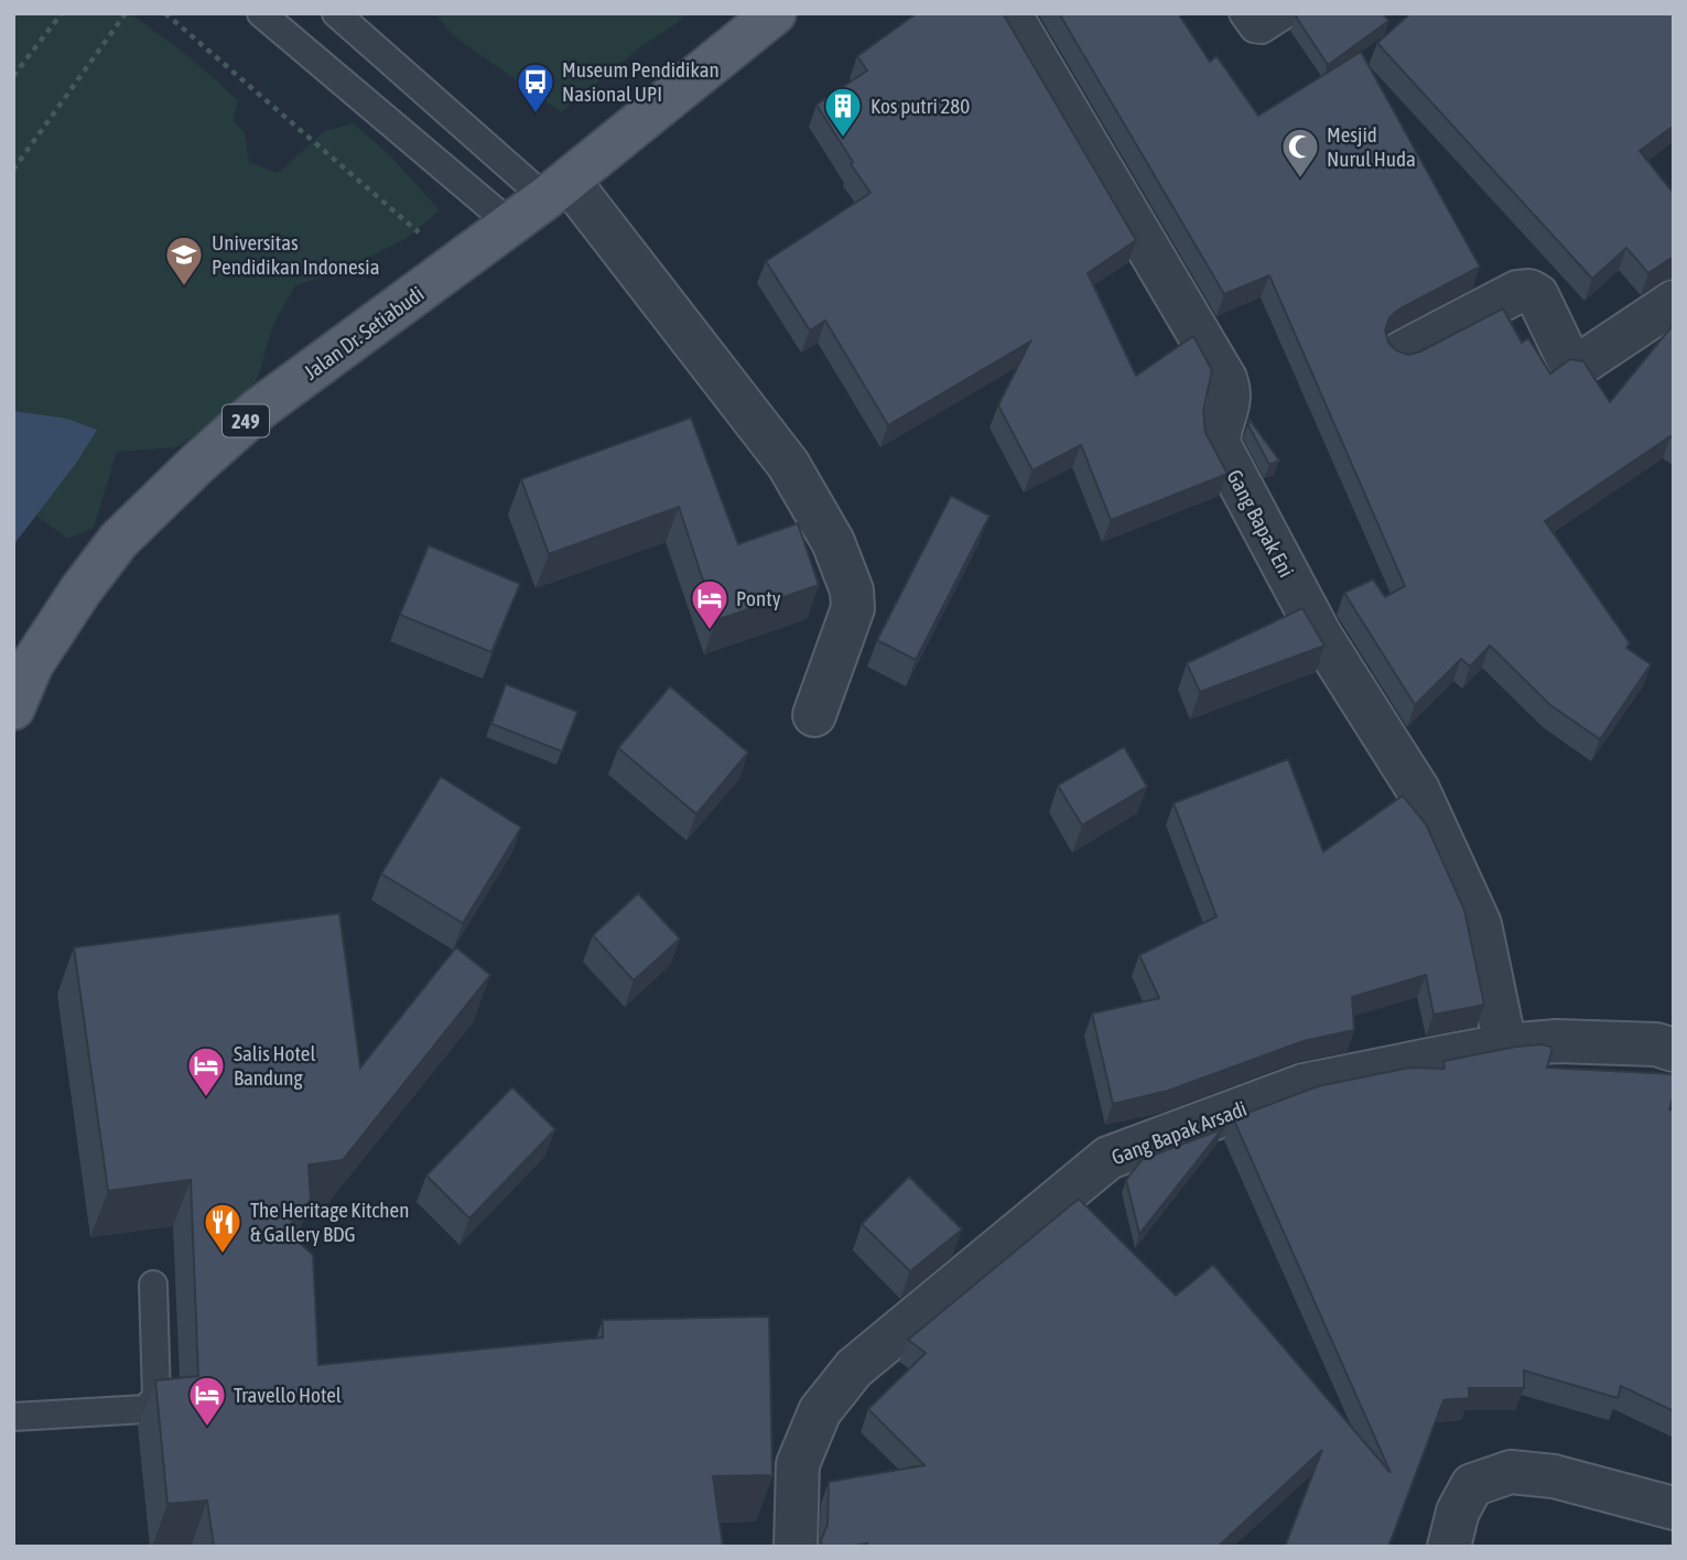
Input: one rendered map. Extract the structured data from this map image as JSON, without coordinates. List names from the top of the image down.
{
  "streets": {
    "main road": ["Jalan Dr. Setiabudi", "249"],
    "street": ["Gang Bapak Eni", "Gang Bapak Arsadi"]
  },
  "crossings": [
    ["Gang Bapak Eni", "Gang Bapak Arsadi"]
  ],
  "places": {
    "bus stop": ["Museum Pendidikan Nasional UPI"],
    "building": ["Kos putri 280"],
    "mosque": ["Mesjid Nurul Huda"],
    "school or university": ["Universitas Pendidikan Indonesia"],
    "hotel": ["Ponty", "Salis Hotel Bandung", "Travello Hotel"],
    "restaurant": ["The Heritage Kitchen & Gallery BDG"]
  }
}
